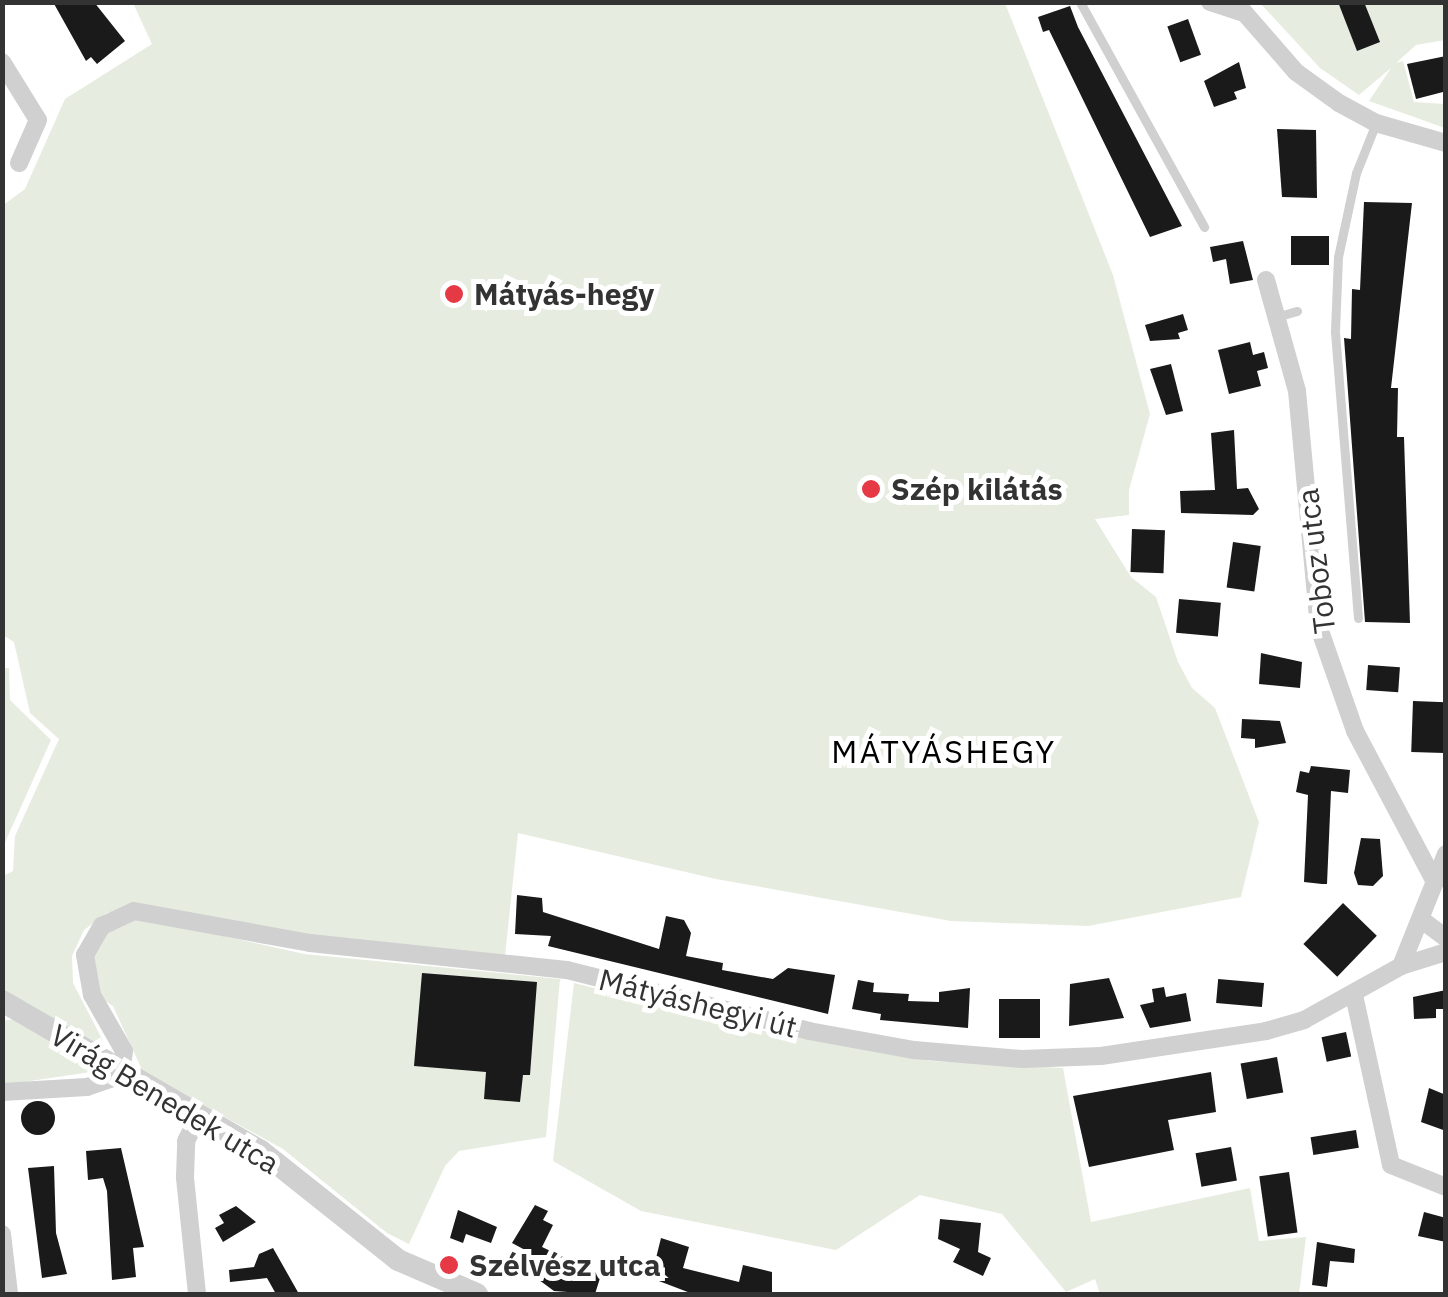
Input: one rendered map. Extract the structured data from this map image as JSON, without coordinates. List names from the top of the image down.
{
  "streets": {
    "street": ["Toboz utca", "Mátyáshegyi út", "Virág Benedek utca"]
  },
  "crossings": [
    ["Mátyáshegyi út", "Virág Benedek utca"]
  ],
  "districts": ["MÁTYÁSHEGY"],
  "places": ["Mátyás-hegy", "Szép kilátás", "Szélvész utca"]
}
